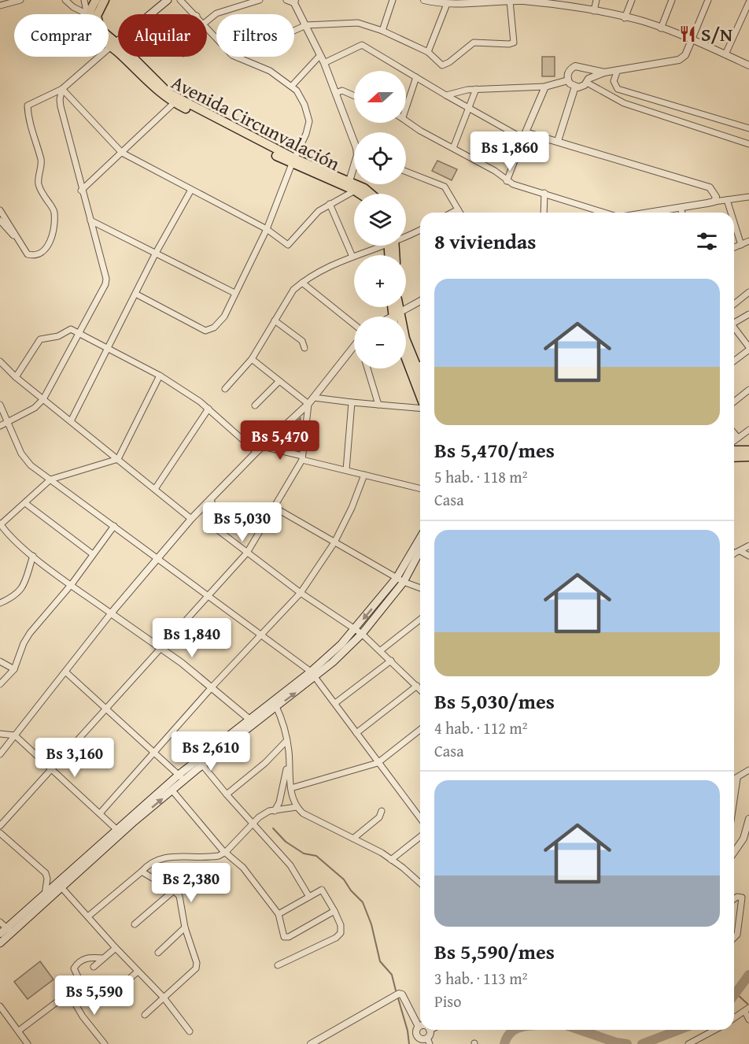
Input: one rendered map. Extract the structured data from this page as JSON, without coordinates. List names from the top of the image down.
{
  "streets": {
    "highway": ["Avenida Circunvalación"]
  },
  "places": {
    "restaurant": ["S/N"]
  },
  "north": "left",
  "page": {
    "chip": ["Comprar", "Alquilar", "Filtros"],
    "map_buttons": ["+", "−"],
    "price": [
      "Bs 1,860",
      "Bs 5,470",
      "Bs 5,030",
      "Bs 1,840",
      "Bs 2,610",
      "Bs 3,160",
      "Bs 2,380",
      "Bs 5,590"
    ],
    "heading": "8 viviendas",
    "list": [
      {
        "name": "Bs 5,470/mes",
        "note": "5 hab. · 118 m² · Casa"
      },
      {
        "name": "Bs 5,030/mes",
        "note": "4 hab. · 112 m² · Casa"
      },
      {
        "name": "Bs 5,590/mes",
        "note": "3 hab. · 113 m² · Piso"
      }
    ]
  }
}
